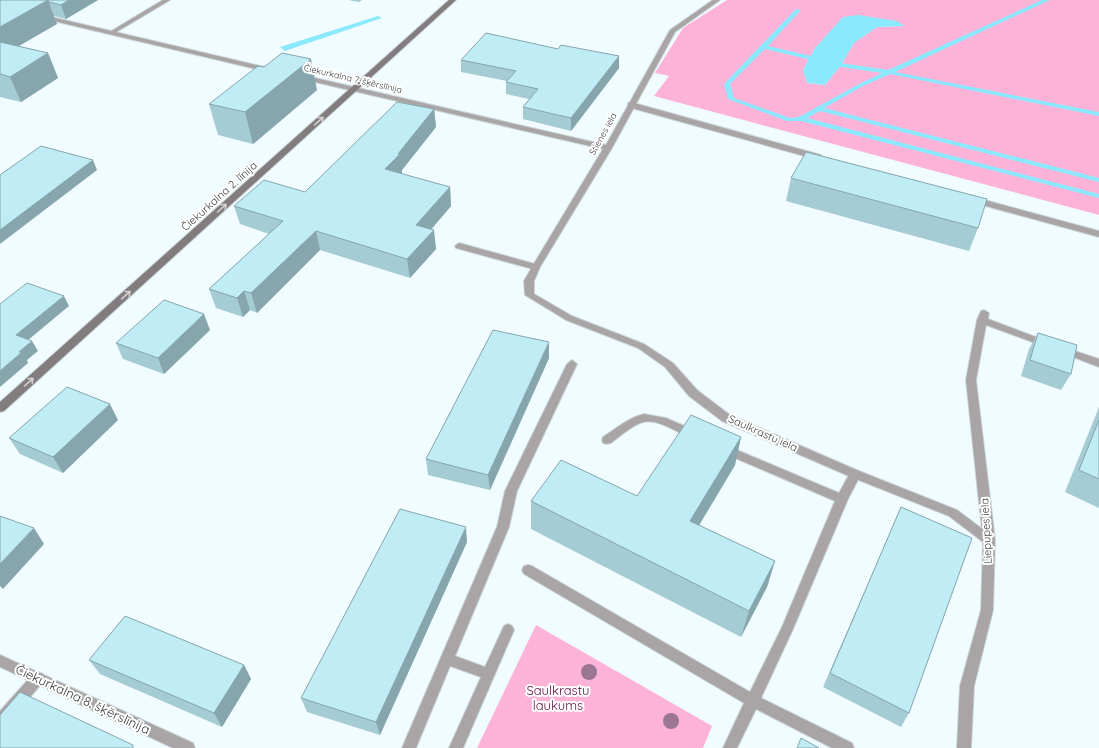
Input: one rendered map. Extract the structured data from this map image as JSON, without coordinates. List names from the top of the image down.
{
  "streets": {
    "street": [
      "Čiekurkalna 7. šķērslīnija",
      "Stienes iela",
      "Čiekurkalna 2. līnija",
      "Saulkrastu iela",
      "Liepupes iela",
      "Čiekurkalna 8. šķērslīnija"
    ]
  },
  "crossings": [
    ["Čiekurkalna 7. šķērslīnija", "Stienes iela"],
    ["Čiekurkalna 7. šķērslīnija", "Čiekurkalna 2. līnija"],
    ["Stienes iela", "Saulkrastu iela"],
    ["Saulkrastu iela", "Liepupes iela"]
  ],
  "one_way": ["Čiekurkalna 2. līnija"],
  "parks": ["Saulkrastu laukums"]
}
